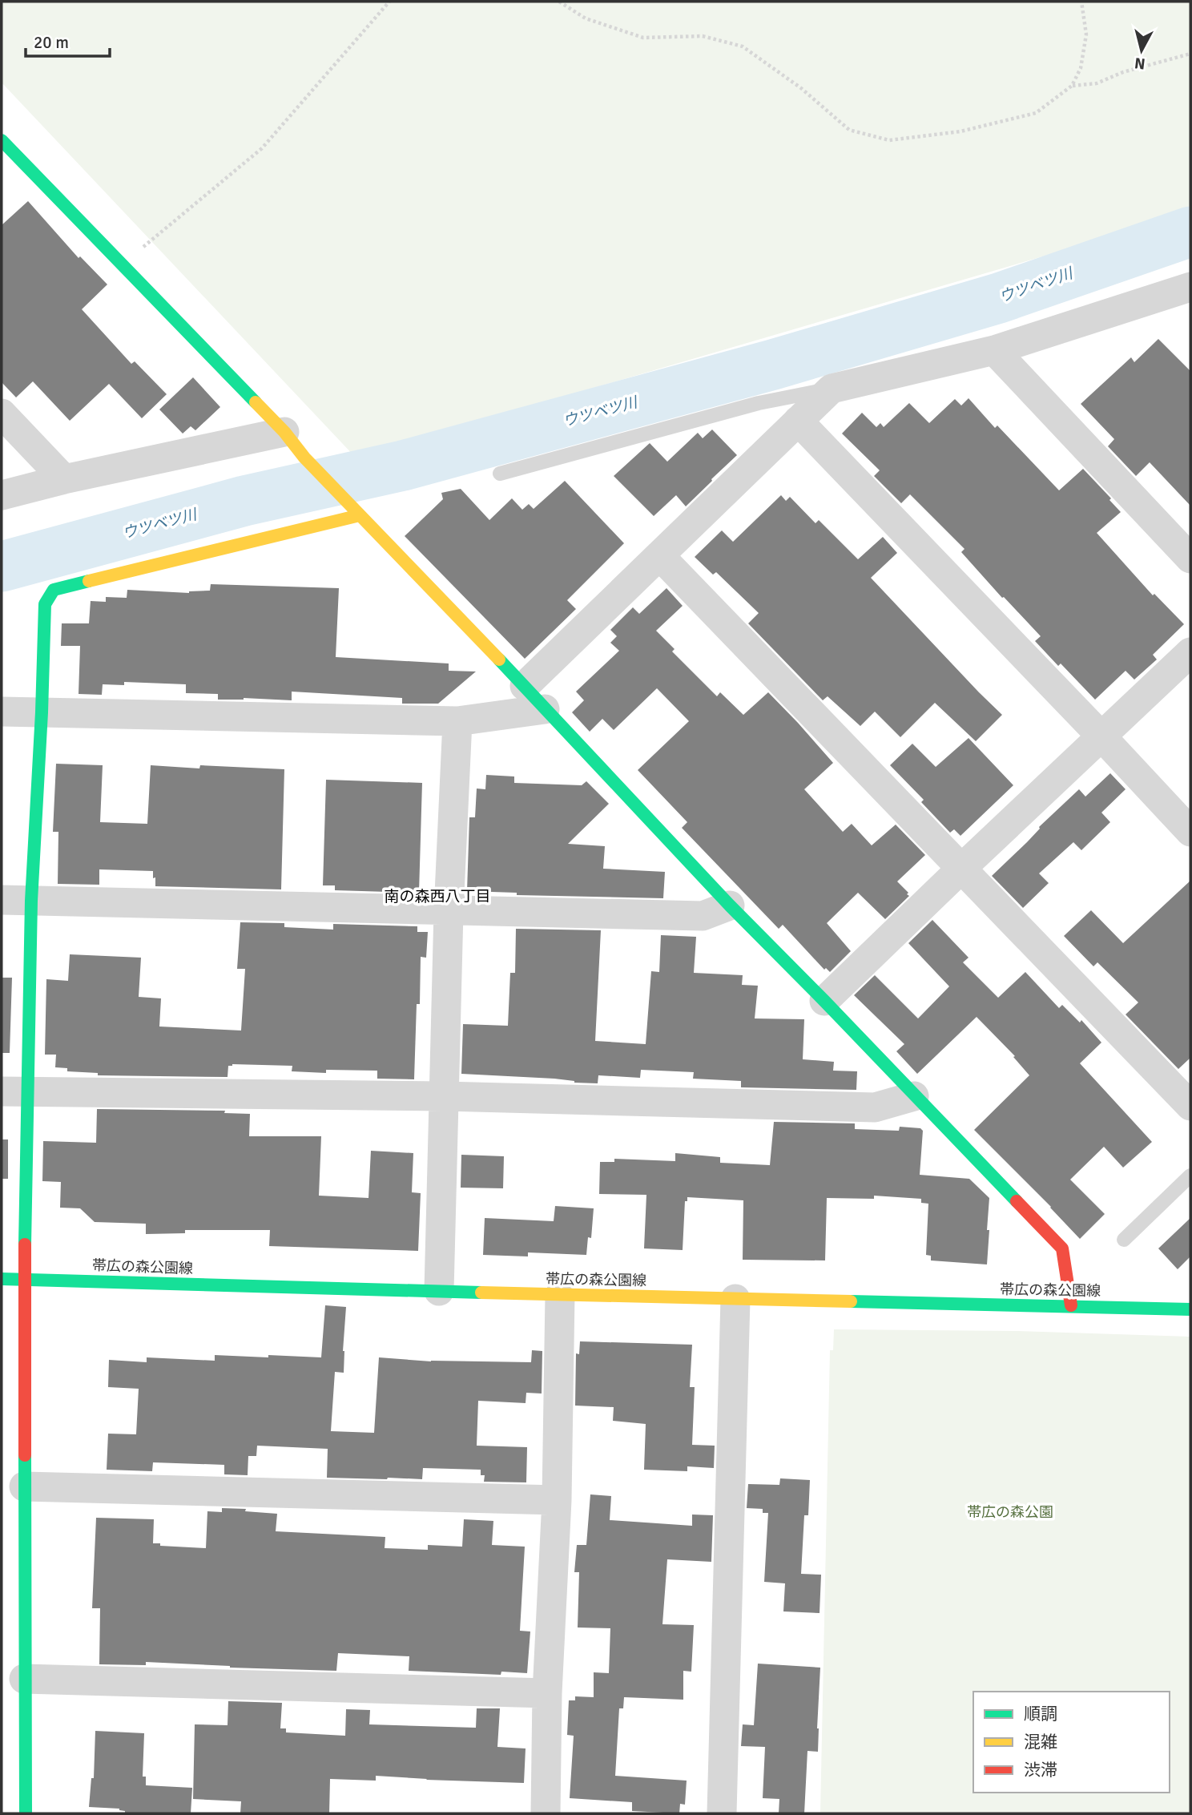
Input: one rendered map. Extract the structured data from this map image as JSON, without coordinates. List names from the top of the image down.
{
  "streets": {
    "street": ["帯広の森公園線"]
  },
  "districts": ["南の森西八丁目"],
  "water": ["ウツベツ川"],
  "parks": ["帯広の森公園"],
  "legend": ["順調", "混雑", "渋滞"],
  "scale_bar": "20 m",
  "north": "bottom"
}
